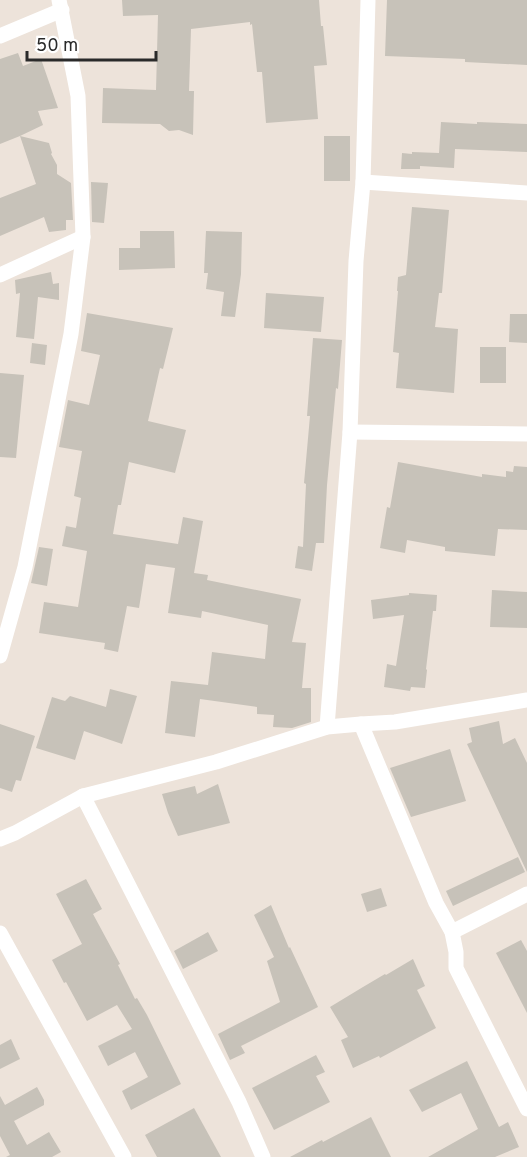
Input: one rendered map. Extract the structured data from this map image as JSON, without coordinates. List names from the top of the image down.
{
  "scale_bar": "50 m"
}
